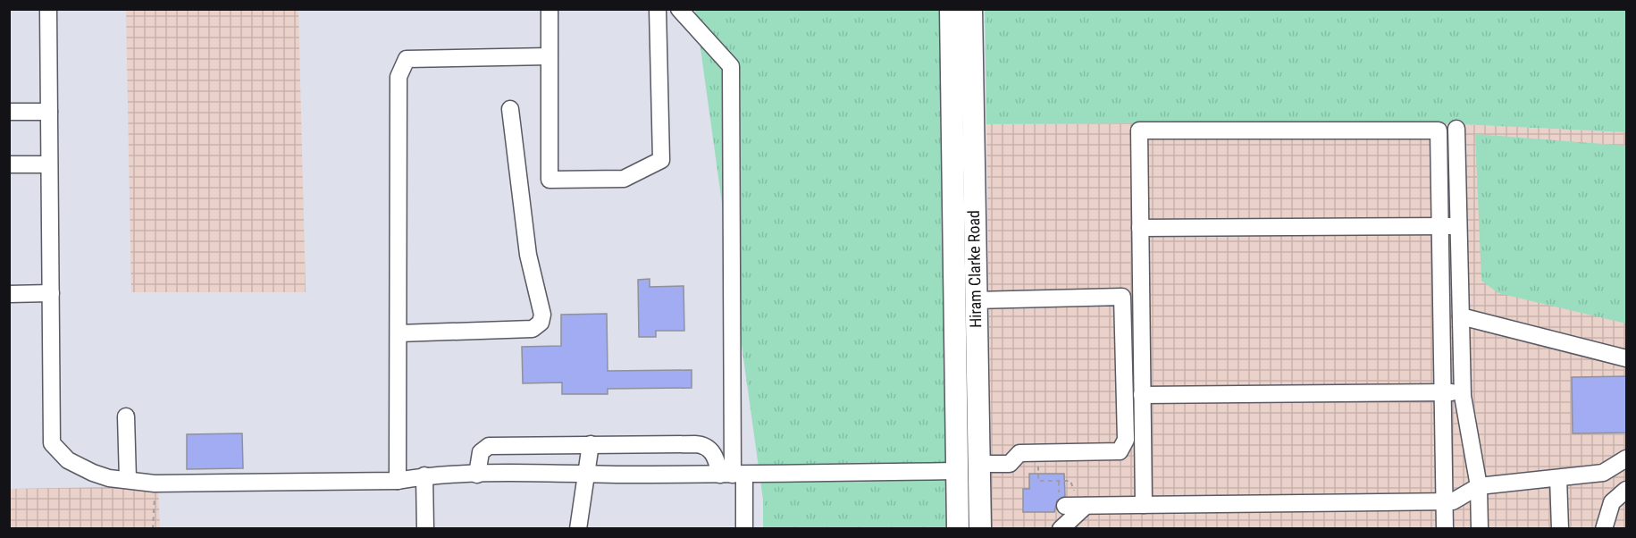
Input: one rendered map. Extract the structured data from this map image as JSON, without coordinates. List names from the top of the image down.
{
  "streets": {
    "main road": ["Hiram Clarke Road"]
  }
}
